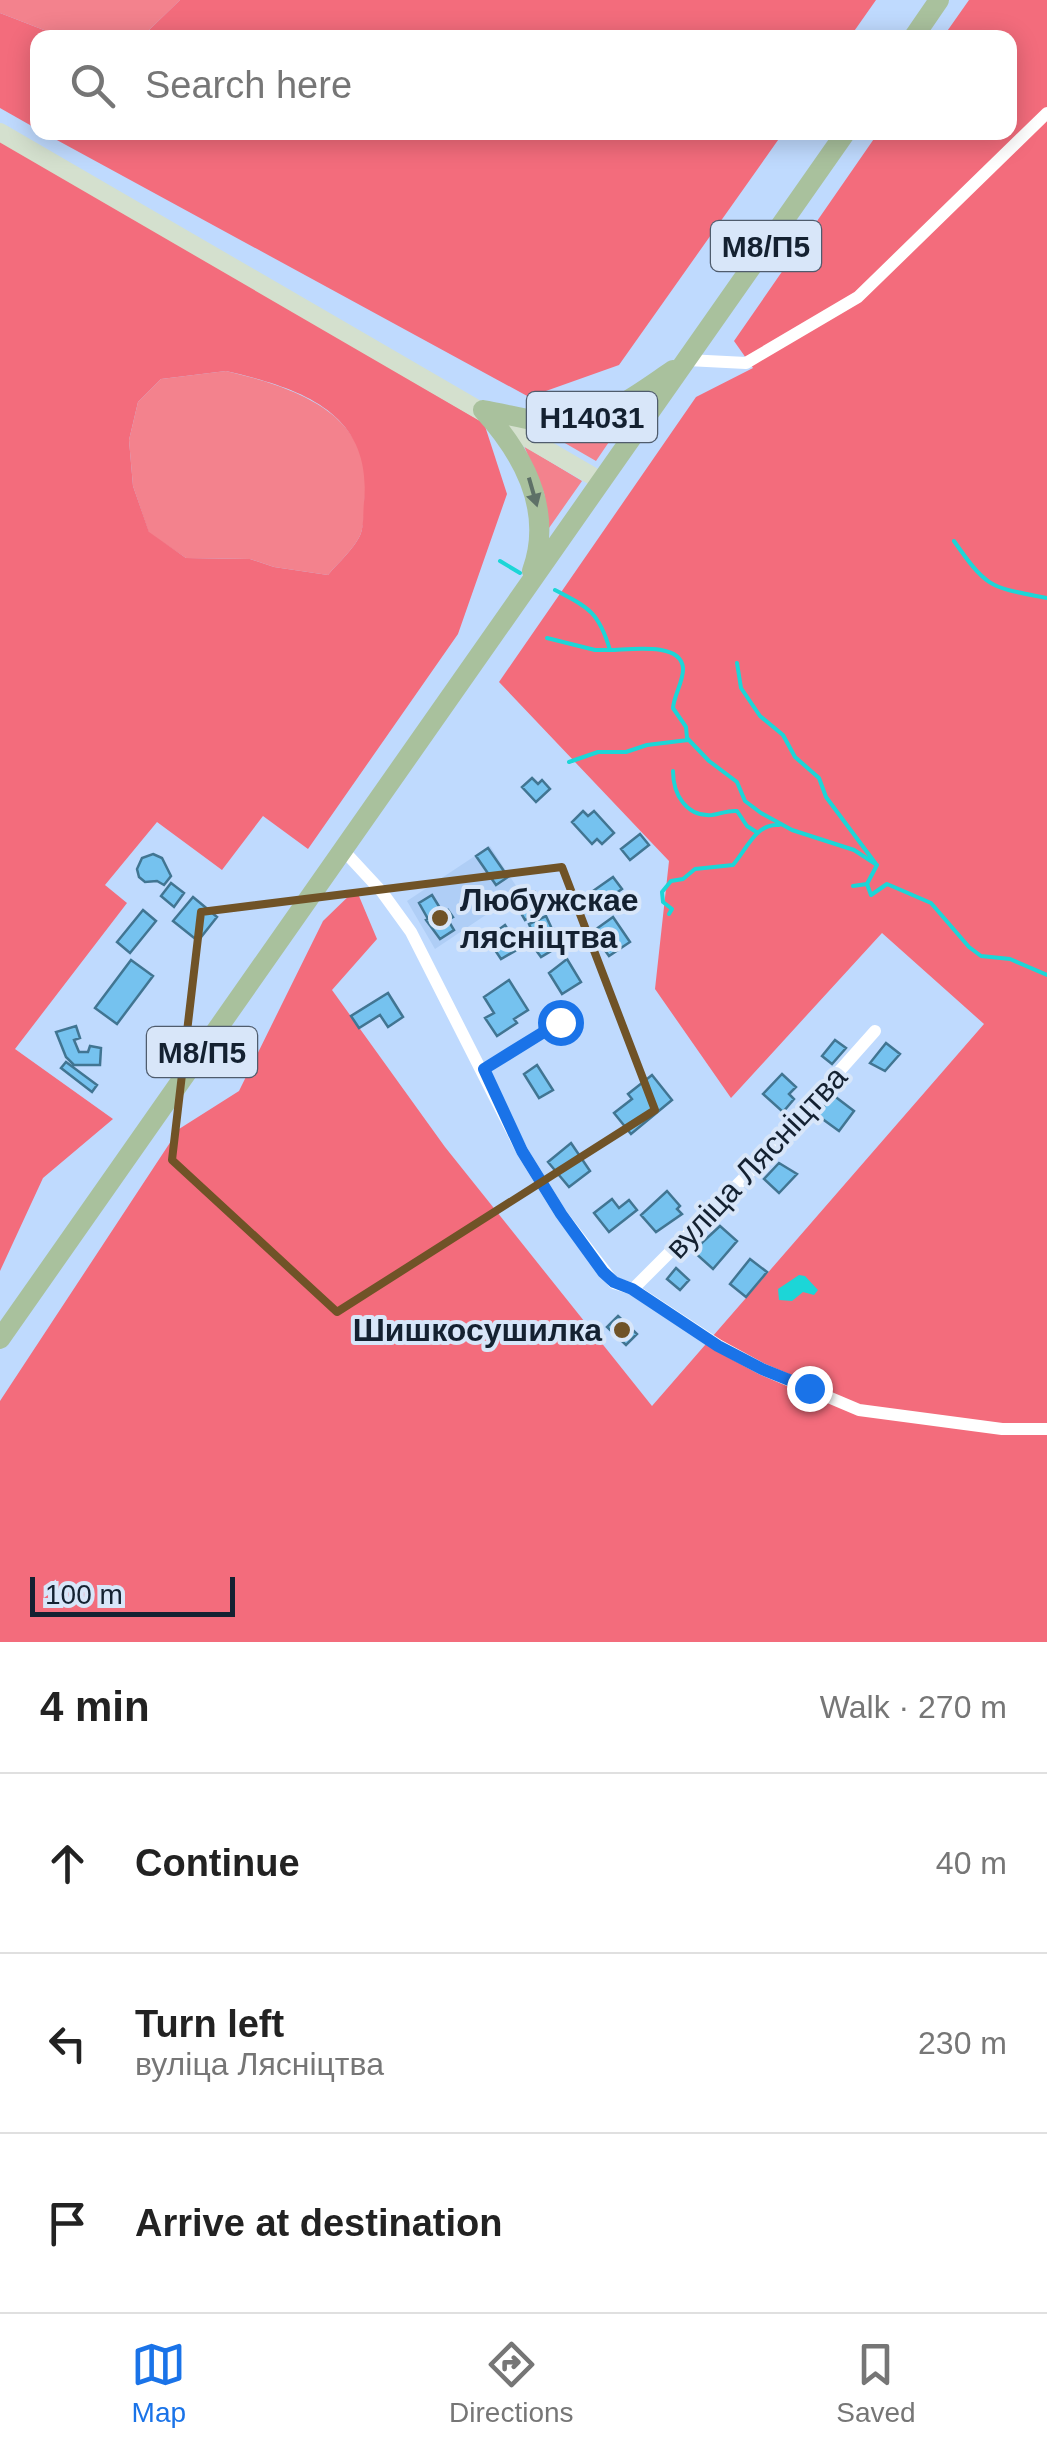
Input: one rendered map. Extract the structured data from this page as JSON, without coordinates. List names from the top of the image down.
{
  "streets": {
    "main road": ["М8/П5", "Н14031"],
    "street": ["вуліца Лясніцтва"]
  },
  "crossings": [
    ["М8/П5", "Н14031"],
    ["М8/П5", "вуліца Лясніцтва"]
  ],
  "places": ["Любужскае лясніцтва", "Шишкосушилка"],
  "scale_bar": "100 m",
  "page": {
    "search": "Search here",
    "scale": "100 m",
    "heading": ["4 min", "Walk · 270 m"],
    "list": [
      ["Continue", "40 m"],
      ["Turn left", "вуліца Лясніцтва", "230 m"],
      "Arrive at destination"
    ],
    "nav": ["Map", "Directions", "Saved"]
  }
}
